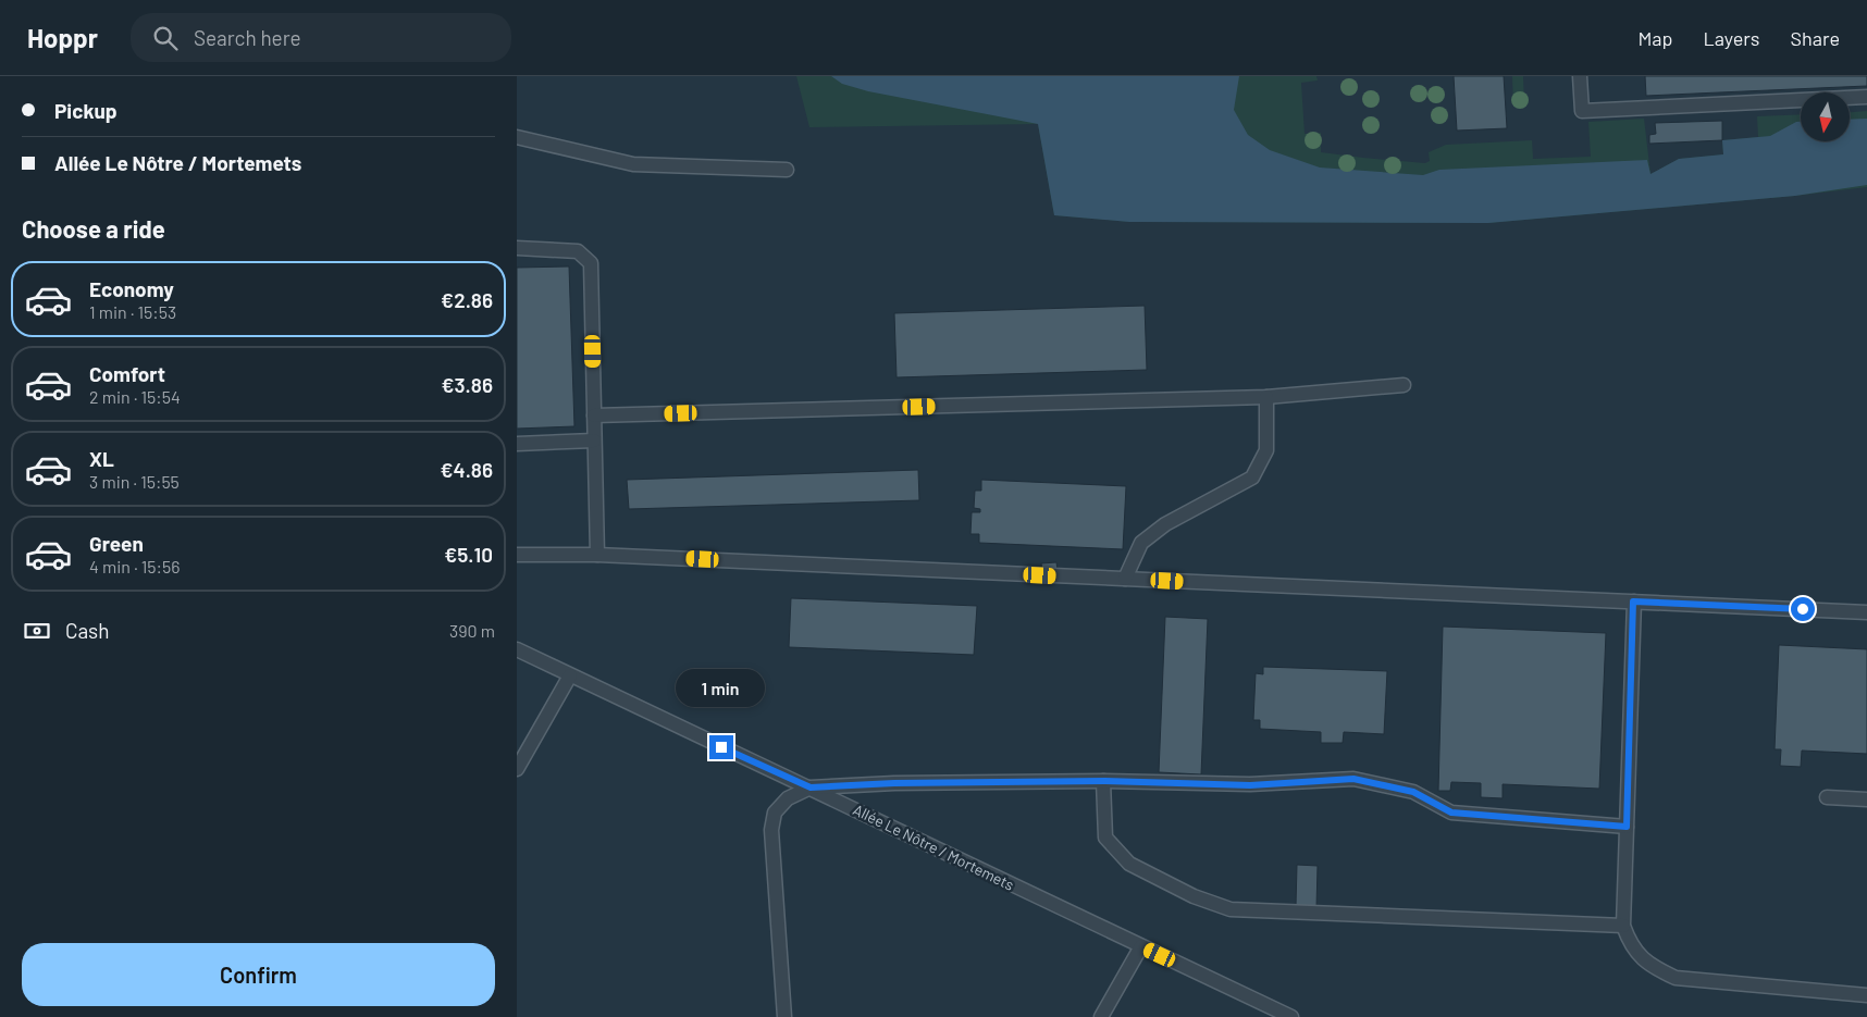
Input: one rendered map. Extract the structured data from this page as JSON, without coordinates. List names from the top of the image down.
{
  "streets": {
    "lane": ["Allée Le Nôtre / Mortemets"]
  },
  "north": "bottom",
  "page": {
    "header": "Hoppr",
    "search": "Search here",
    "nav": ["Map", "Layers", "Share"],
    "banner": ["Pickup", "Allée Le Nôtre / Mortemets"],
    "heading": "Choose a ride",
    "list": [
      {
        "name": "Economy",
        "note": "1 min · 15:53",
        "value": "€2.86"
      },
      {
        "name": "Comfort",
        "note": "2 min · 15:54",
        "value": "€3.86"
      },
      {
        "name": "XL",
        "note": "3 min · 15:55",
        "value": "€4.86"
      },
      {
        "name": "Green",
        "note": "4 min · 15:56",
        "value": "€5.10"
      }
    ],
    "pay": ["Cash", "390 m"],
    "bubble": "1 min",
    "buttons": "Confirm"
  }
}
